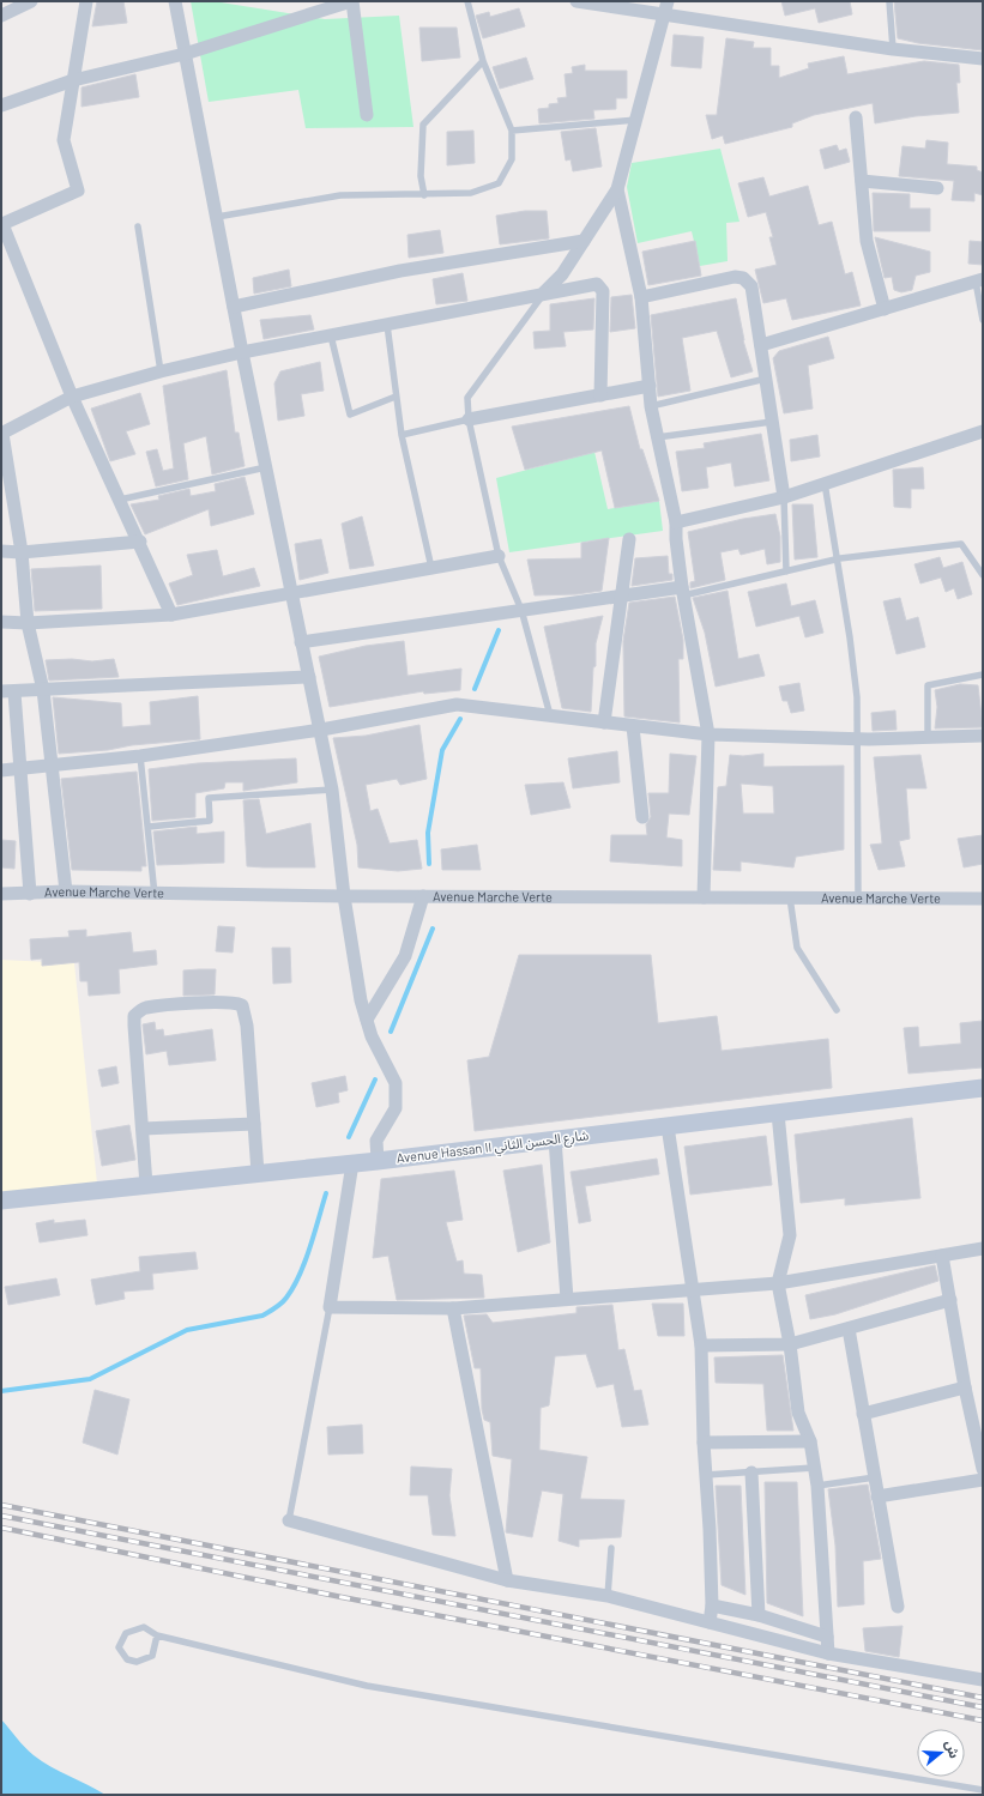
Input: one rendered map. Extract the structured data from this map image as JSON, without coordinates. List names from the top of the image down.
{
  "streets": {
    "street": ["Avenue Marche Verte", "Avenue Hassan II شارع الحسن الثاني"]
  },
  "north": "right"
}
